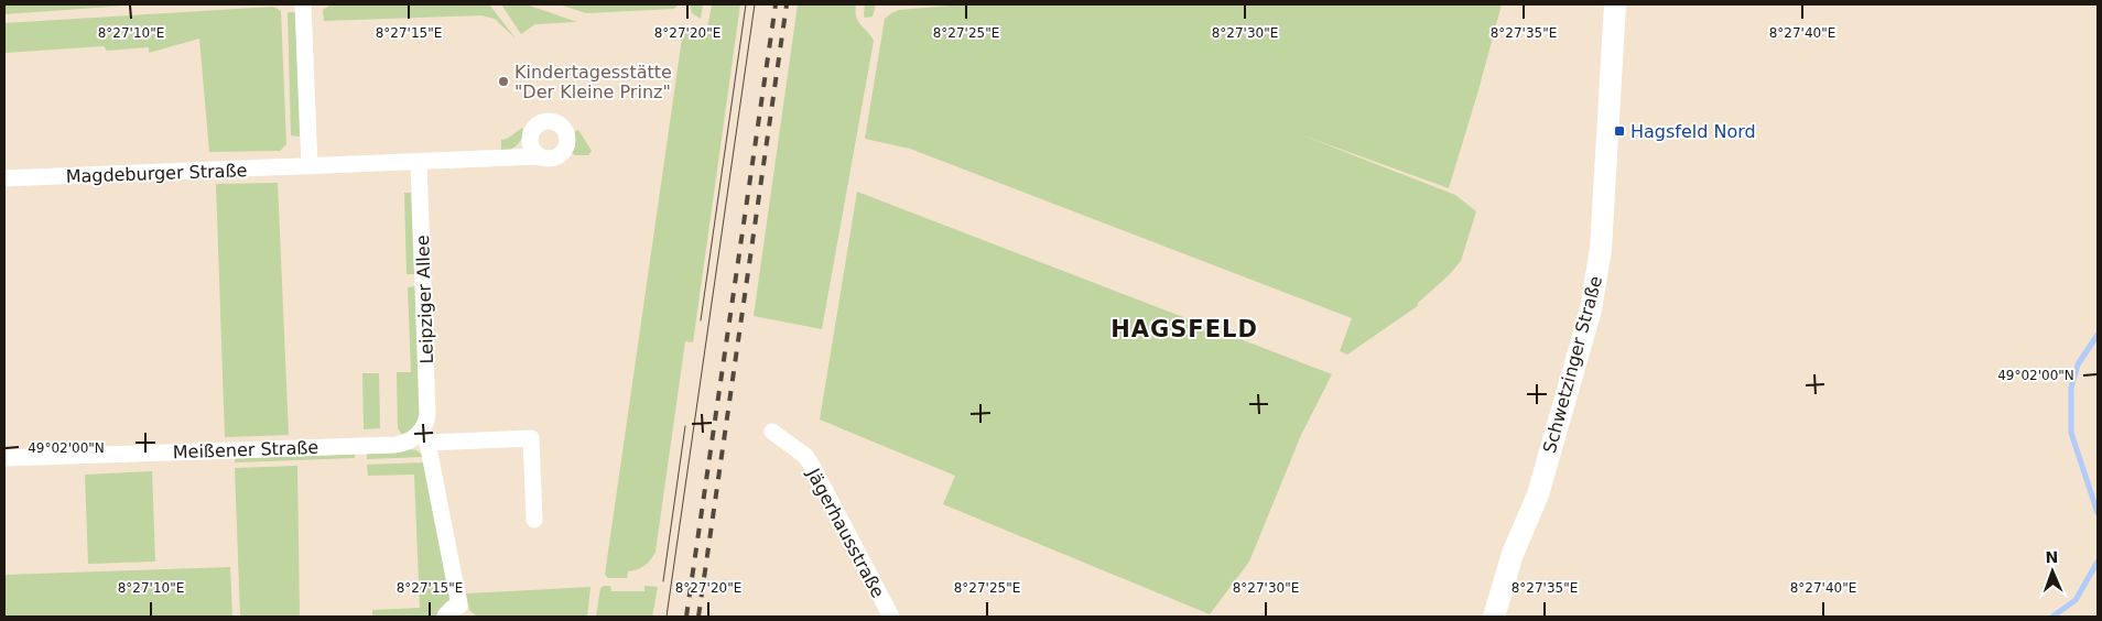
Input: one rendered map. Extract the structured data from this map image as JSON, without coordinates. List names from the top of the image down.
{
  "streets": {
    "main road": ["Schwetzinger Straße"],
    "street": [
      "Magdeburger Straße",
      "Leipziger Allee",
      "Meißener Straße",
      "Jägerhausstraße"
    ]
  },
  "crossings": [
    ["Magdeburger Straße", "Leipziger Allee"],
    ["Leipziger Allee", "Meißener Straße"]
  ],
  "districts": ["HAGSFELD"],
  "places": {
    "other": ["Kindertagesstätte \"Der Kleine Prinz\""],
    "transit": ["Hagsfeld Nord"]
  },
  "north": "top",
  "coordinates": [
    "8°27'10\"E",
    "8°27'15\"E",
    "8°27'20\"E",
    "8°27'25\"E",
    "8°27'30\"E",
    "8°27'35\"E",
    "8°27'40\"E",
    "49°02'00\"N"
  ]
}
